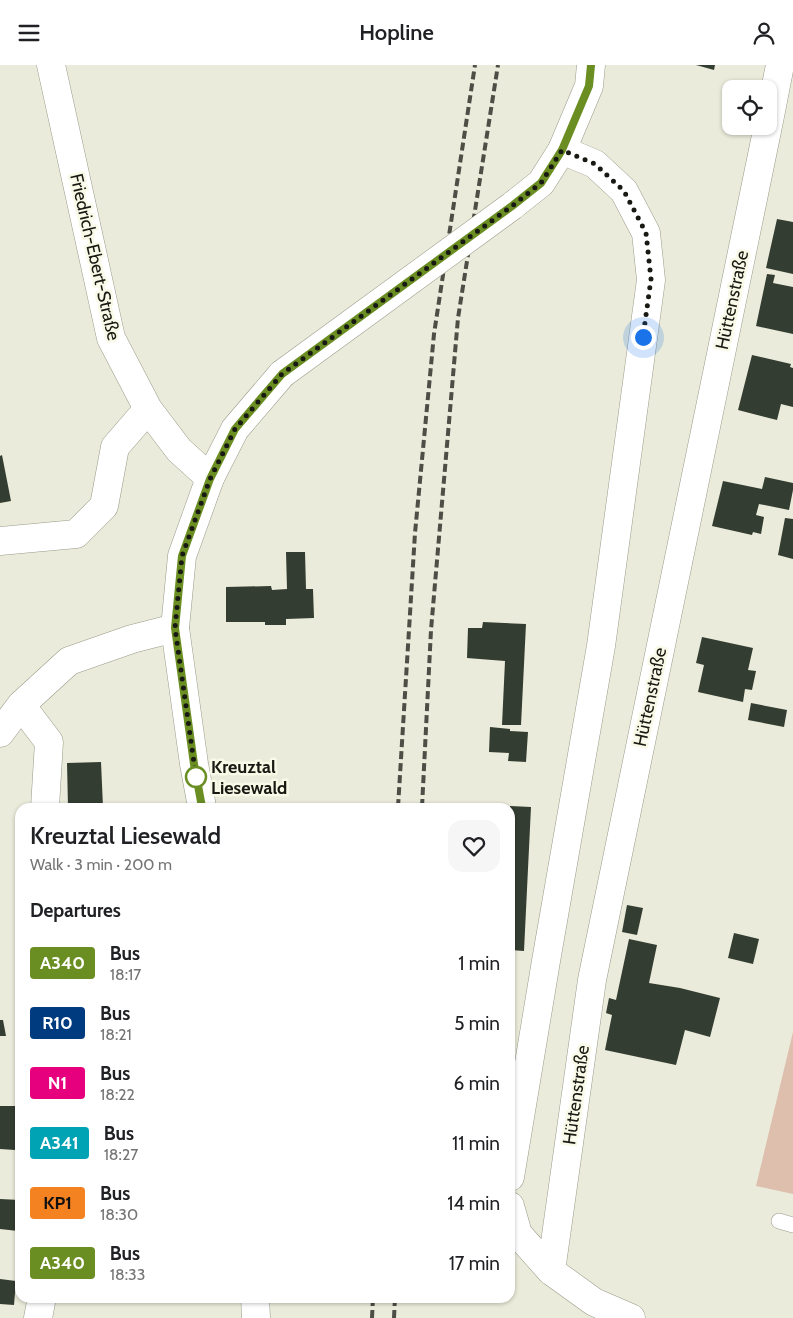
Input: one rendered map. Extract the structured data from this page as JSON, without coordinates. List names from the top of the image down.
{
  "streets": {
    "street": ["Friedrich-Ebert-Straße", "Hüttenstraße"]
  },
  "places": ["Kreuztal Liesewald"],
  "lines": ["bus line A340"],
  "page": {
    "header": "Hopline",
    "heading": [
      ["Kreuztal Liesewald", "Walk · 3 min · 200 m"],
      "Departures"
    ],
    "list": [
      {
        "mark": "A340",
        "name": "Bus",
        "note": "18:17",
        "value": "1 min"
      },
      {
        "mark": "R10",
        "name": "Bus",
        "note": "18:21",
        "value": "5 min"
      },
      {
        "mark": "N1",
        "name": "Bus",
        "note": "18:22",
        "value": "6 min"
      },
      {
        "mark": "A341",
        "name": "Bus",
        "note": "18:27",
        "value": "11 min"
      },
      {
        "mark": "KP1",
        "name": "Bus",
        "note": "18:30",
        "value": "14 min"
      },
      {
        "mark": "A340",
        "name": "Bus",
        "note": "18:33",
        "value": "17 min"
      }
    ]
  }
}
